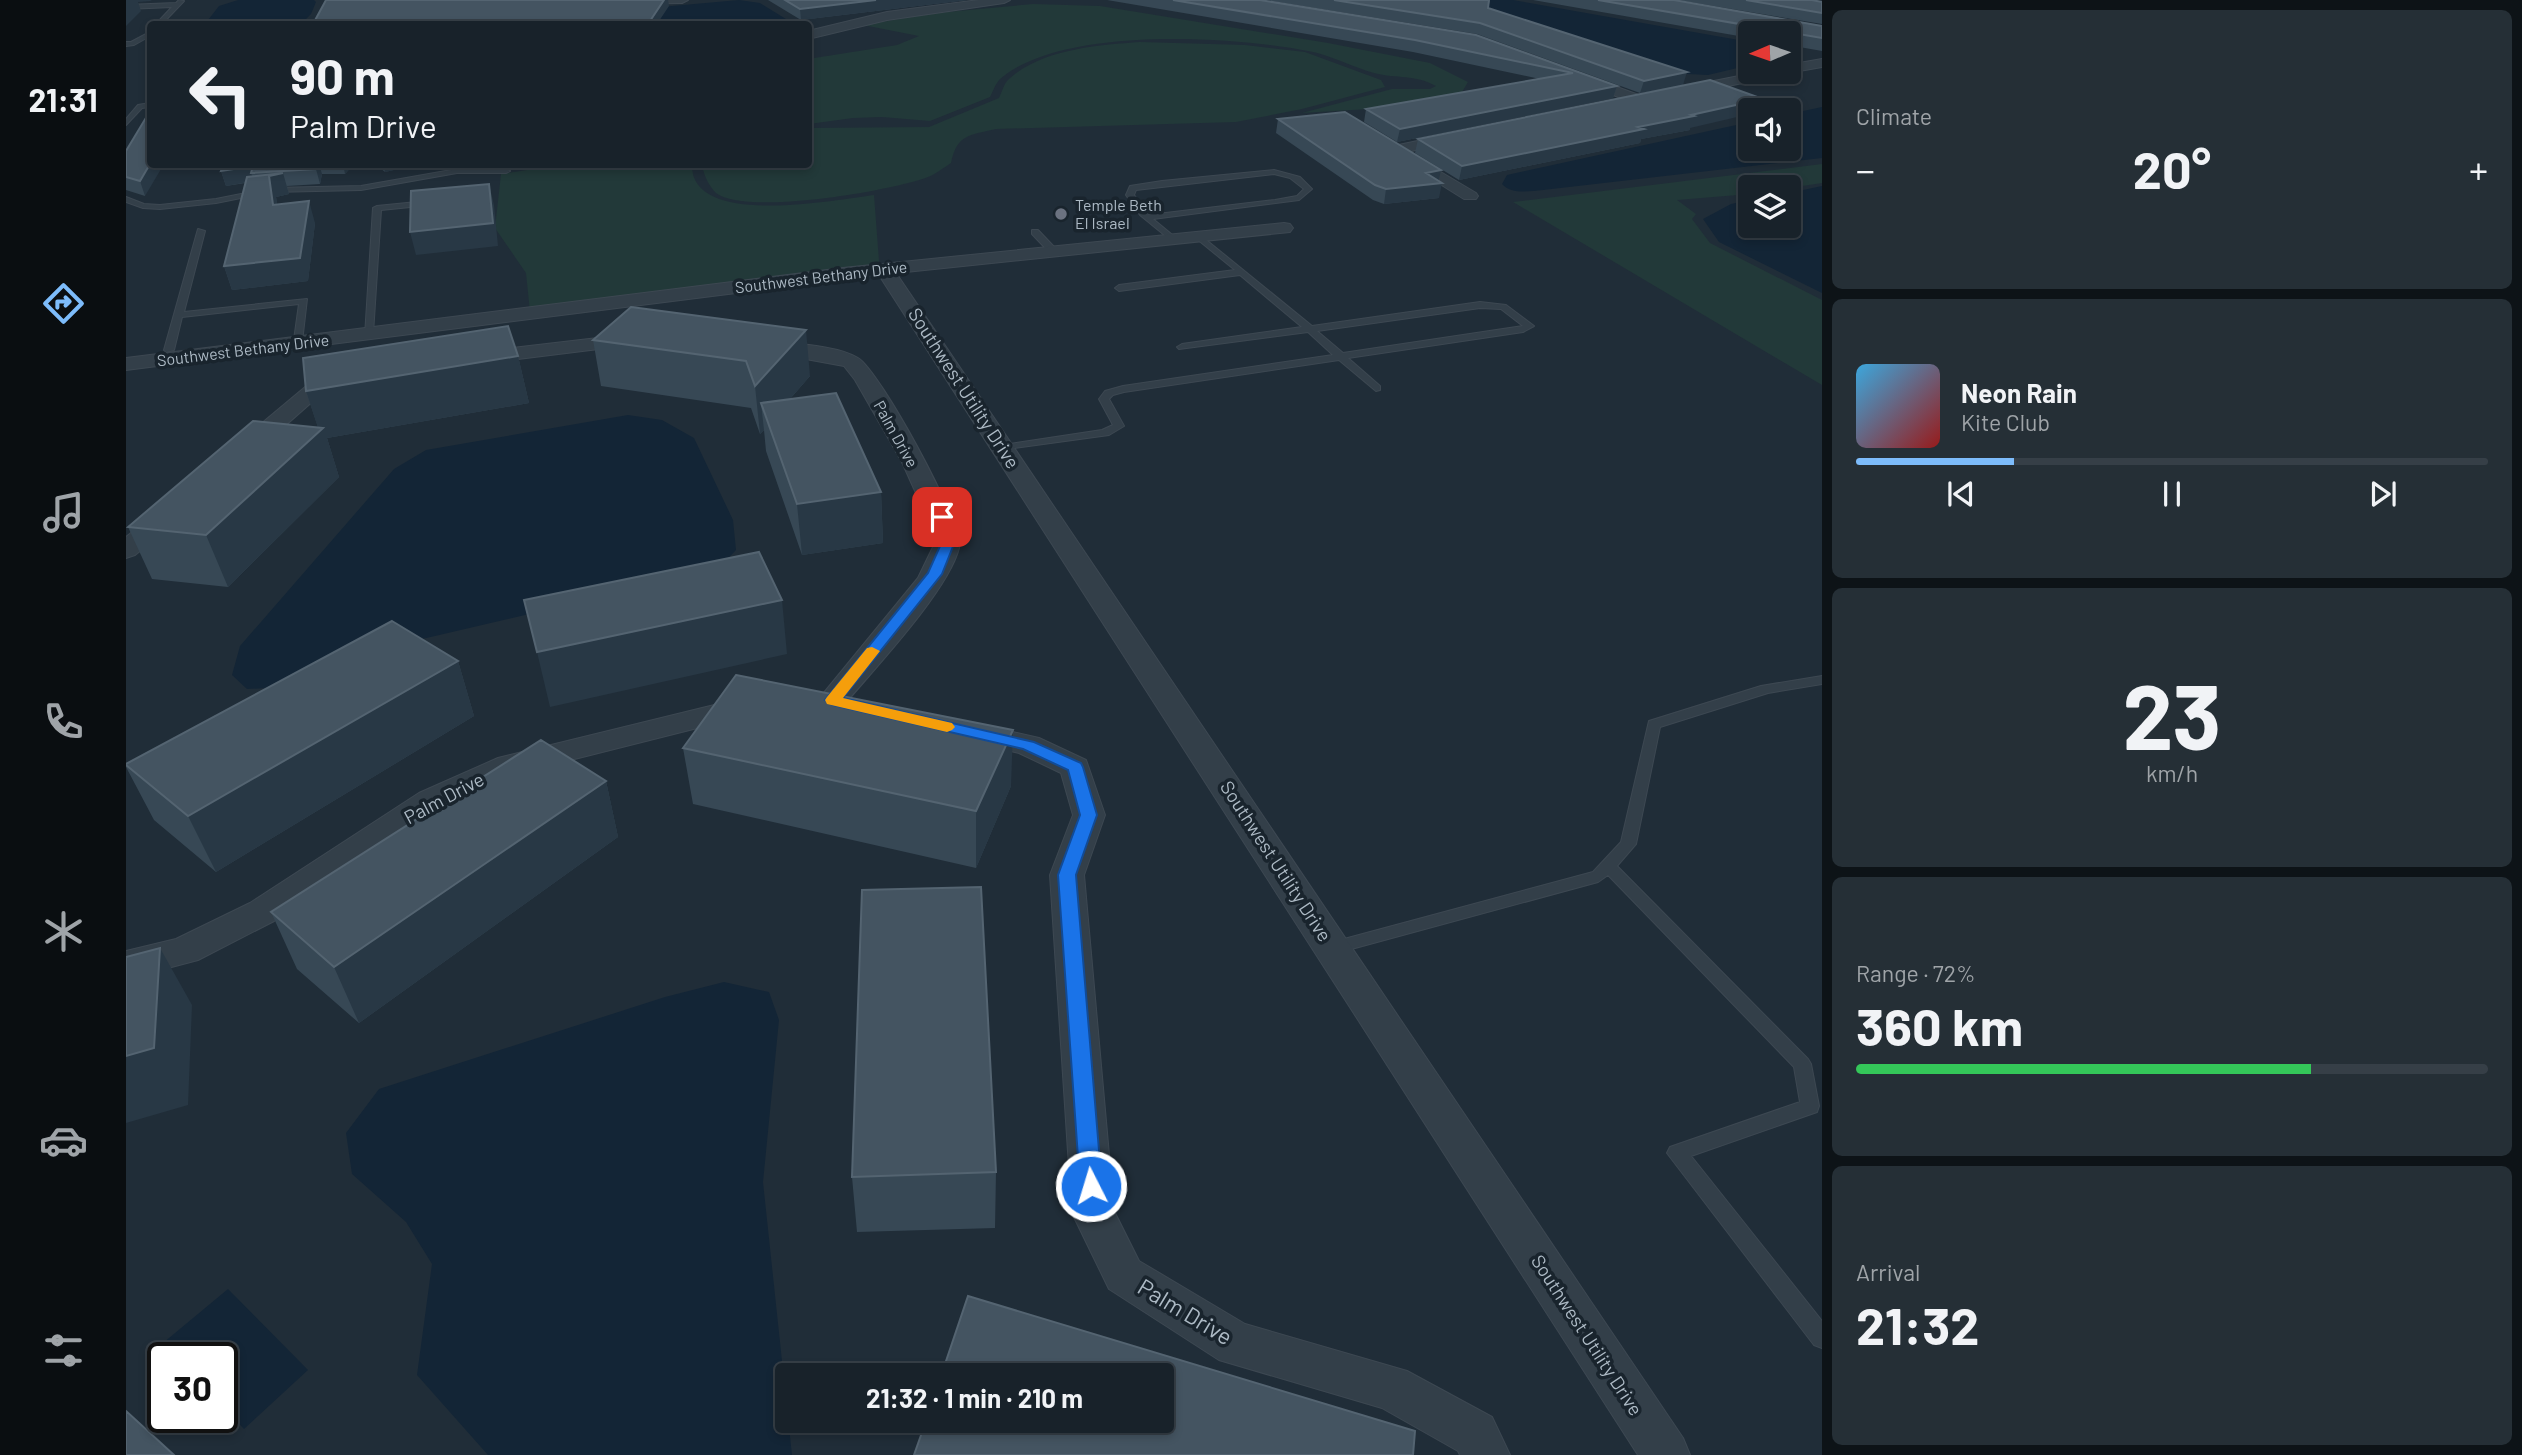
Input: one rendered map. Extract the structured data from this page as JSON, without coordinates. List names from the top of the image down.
{
  "streets": {
    "street": ["Southwest Bethany Drive", "Southwest Utility Drive", "Palm Drive"]
  },
  "crossings": [
    ["Southwest Bethany Drive", "Southwest Utility Drive"]
  ],
  "places": ["Temple Beth El Israel"],
  "north": "left",
  "page": {
    "tabs": "21:31",
    "tile": [
      "Climate",
      ["23", "km/h"],
      ["Range · 72%", "360 km"],
      ["Arrival", "21:32"]
    ],
    "turn": ["90 m", "Palm Drive"],
    "heat": ["−", "20°", "+"],
    "song": ["Neon Rain", "Kite Club"],
    "limit": "30",
    "trip": "21:32 · 1 min · 210 m"
  }
}
